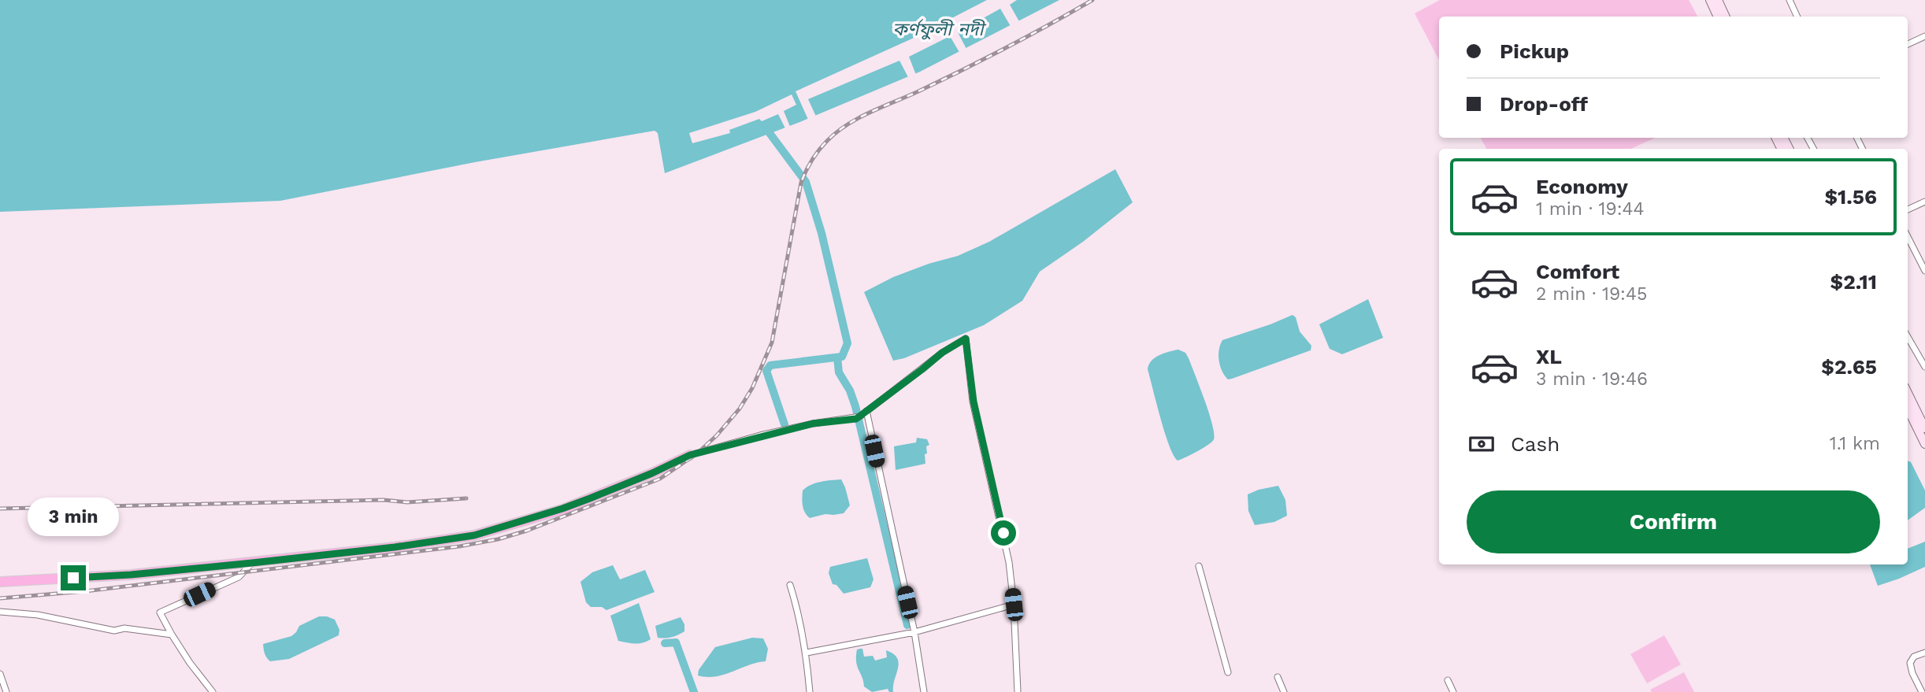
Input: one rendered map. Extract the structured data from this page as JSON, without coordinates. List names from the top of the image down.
{
  "water": ["কর্ণফুলী নদী"],
  "page": {
    "banner": ["Pickup", "Drop-off"],
    "list": [
      {
        "name": "Economy",
        "note": "1 min · 19:44",
        "value": "$1.56"
      },
      {
        "name": "Comfort",
        "note": "2 min · 19:45",
        "value": "$2.11"
      },
      {
        "name": "XL",
        "note": "3 min · 19:46",
        "value": "$2.65"
      }
    ],
    "pay": ["Cash", "1.1 km"],
    "buttons": "Confirm",
    "bubble": "3 min"
  }
}
